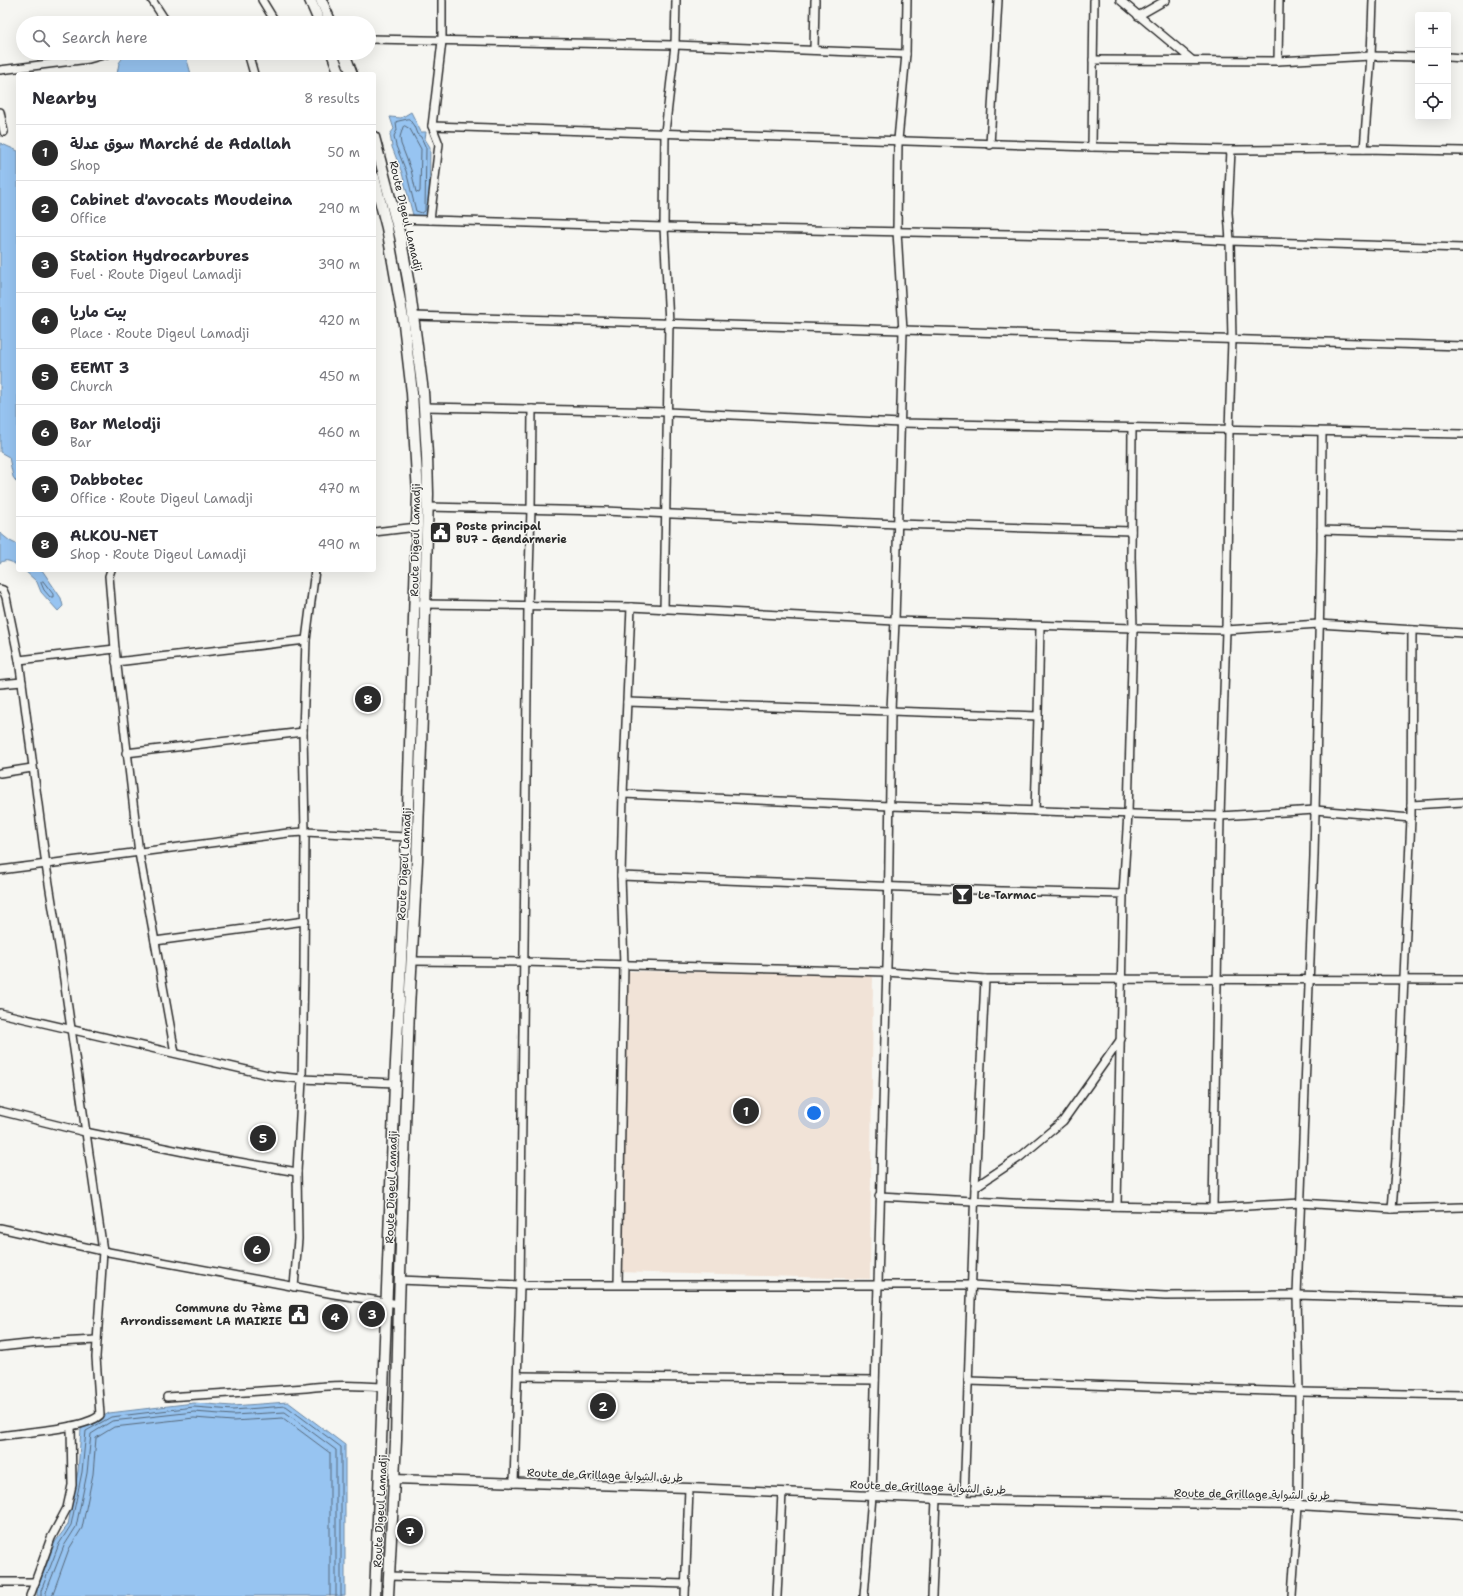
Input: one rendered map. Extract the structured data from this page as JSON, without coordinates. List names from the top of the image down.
{
  "streets": {
    "main road": ["Route Digeul Lamadji"],
    "street": ["Route de Grillage طريق الشواية"]
  },
  "crossings": [
    ["Route Digeul Lamadji", "Route de Grillage طريق الشواية"]
  ],
  "places": {
    "public building": ["Poste principal BU7 - Gendarmerie", "Commune du 7ème Arrondissement LA MAIRIE"],
    "bar": ["Le Tarmac"]
  },
  "page": {
    "map_buttons": ["+", "−"],
    "search": "Search here",
    "heading": ["Nearby", "8 results"],
    "list": [
      {
        "mark": "1",
        "name": "سوق عدلة Marché de Adallah",
        "note": "Shop",
        "value": "50 m"
      },
      {
        "mark": "2",
        "name": "Cabinet d'avocats Moudeina",
        "note": "Office",
        "value": "290 m"
      },
      {
        "mark": "3",
        "name": "Station Hydrocarbures",
        "note": "Fuel · Route Digeul Lamadji",
        "value": "390 m"
      },
      {
        "mark": "4",
        "name": "بيت ماريا",
        "note": "Place · Route Digeul Lamadji",
        "value": "420 m"
      },
      {
        "mark": "5",
        "name": "EEMT 3",
        "note": "Church",
        "value": "450 m"
      },
      {
        "mark": "6",
        "name": "Bar Melodji",
        "note": "Bar",
        "value": "460 m"
      },
      {
        "mark": "7",
        "name": "Dabbotec",
        "note": "Office · Route Digeul Lamadji",
        "value": "470 m"
      },
      {
        "mark": "8",
        "name": "ALKOU-NET",
        "note": "Shop · Route Digeul Lamadji",
        "value": "490 m"
      }
    ],
    "pins": [
      "8",
      "1",
      "5",
      "6",
      "3",
      "4",
      "2",
      "7"
    ]
  }
}
